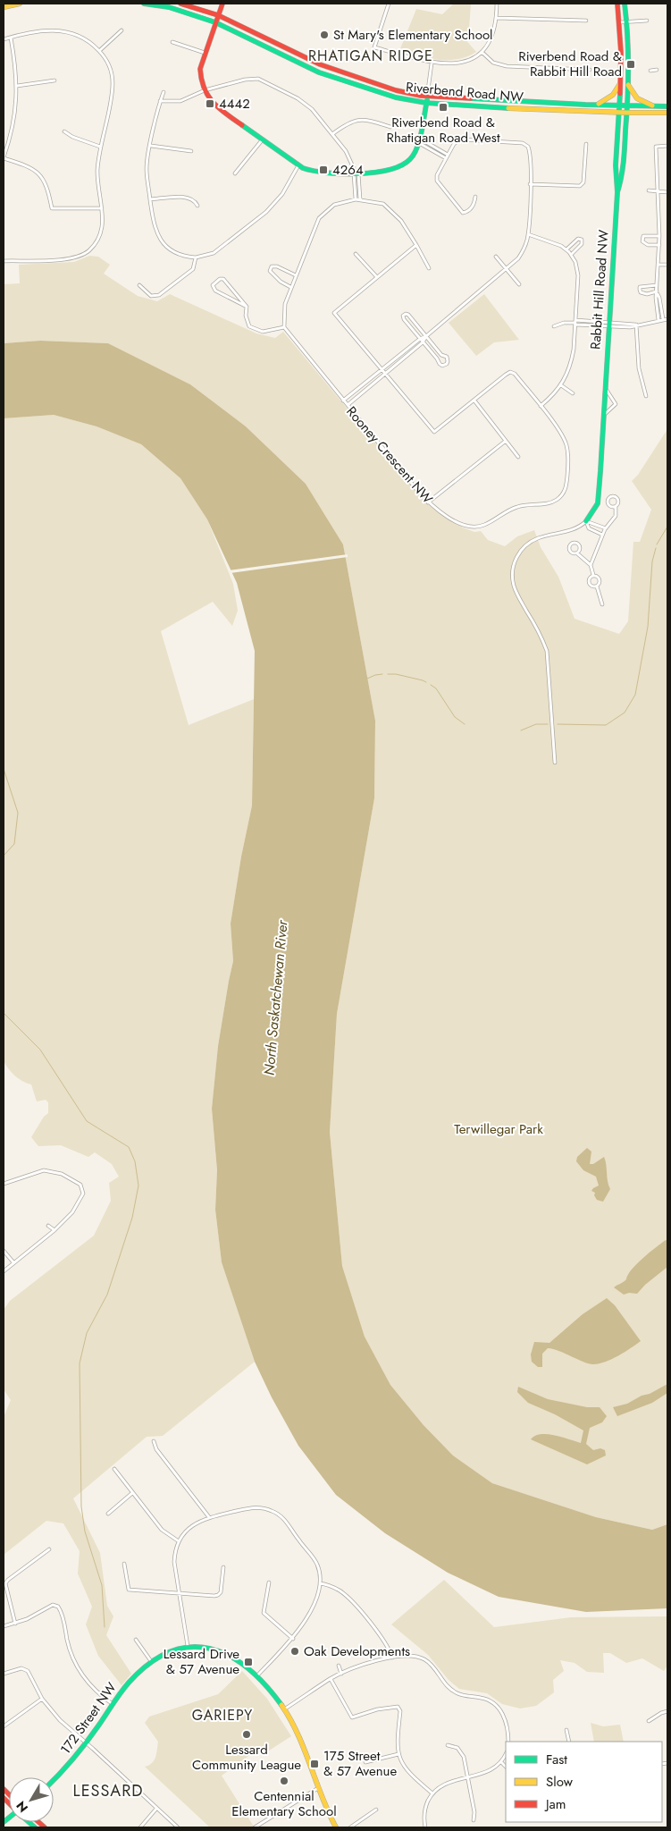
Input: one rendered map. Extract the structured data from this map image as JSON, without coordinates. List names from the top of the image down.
{
  "streets": {
    "main road": ["Riverbend Road NW", "Rabbit Hill Road NW", "172 Street NW"],
    "street": ["Rooney Crescent NW"]
  },
  "crossings": [
    ["Riverbend Road NW", "Rabbit Hill Road NW"]
  ],
  "districts": ["RHATIGAN RIDGE", "GARIEPY", "LESSARD"],
  "water": ["North Saskatchewan River"],
  "parks": ["Terwillegar Park"],
  "places": {
    "other": [
      "St Mary's Elementary School",
      "Oak Developments",
      "Lessard Community League",
      "Centennial Elementary School"
    ],
    "transit": [
      "Riverbend Road & Rabbit Hill Road",
      "4442",
      "Riverbend Road & Rhatigan Road West",
      "4264",
      "Lessard Drive & 57 Avenue",
      "175 Street & 57 Avenue"
    ]
  },
  "legend": ["Fast", "Slow", "Jam"],
  "north": "bottom left"
}
